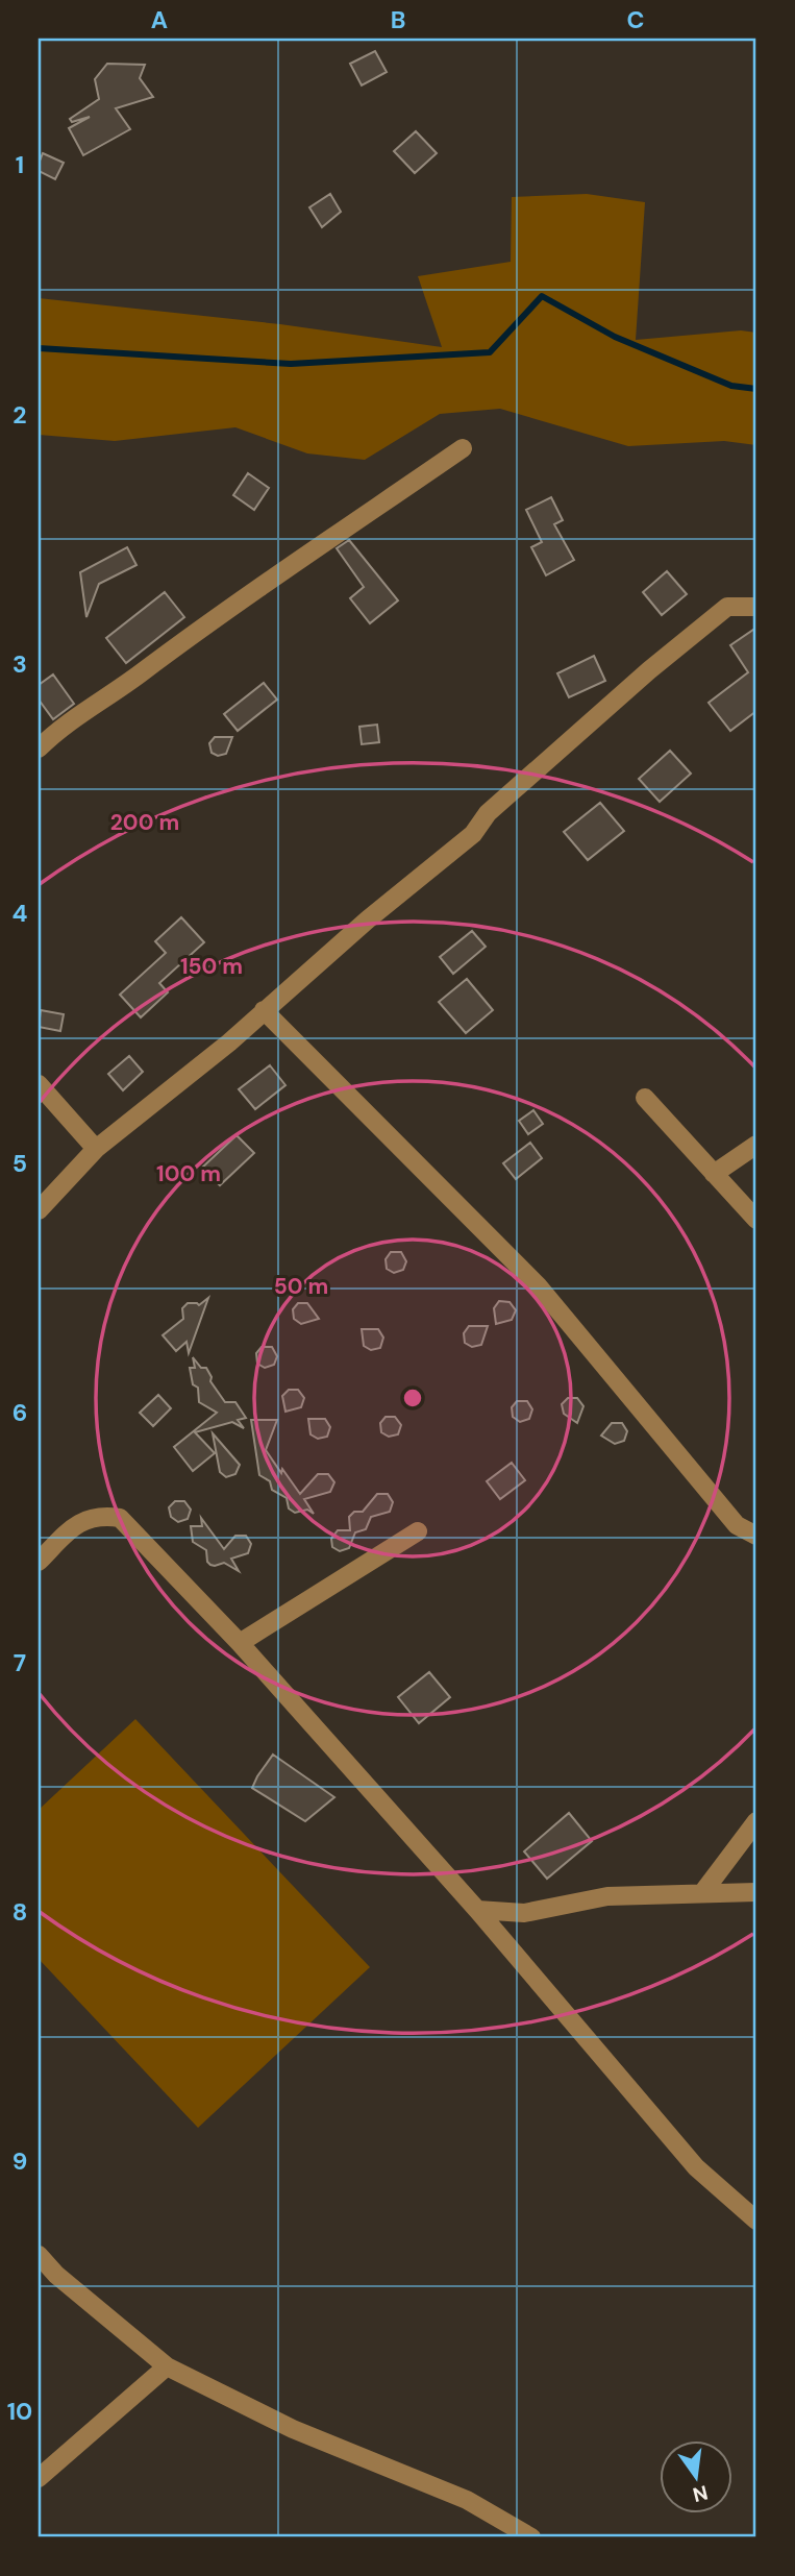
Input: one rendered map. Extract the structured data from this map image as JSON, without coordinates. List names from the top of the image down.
{
  "north": "bottom",
  "grid": {
    "columns": ["A", "B", "C"],
    "rows": [
      "1",
      "2",
      "3",
      "4",
      "5",
      "6",
      "7",
      "8",
      "9",
      "10"
    ]
  },
  "rings": [
    "200 m",
    "150 m",
    "100 m",
    "50 m"
  ]
}
